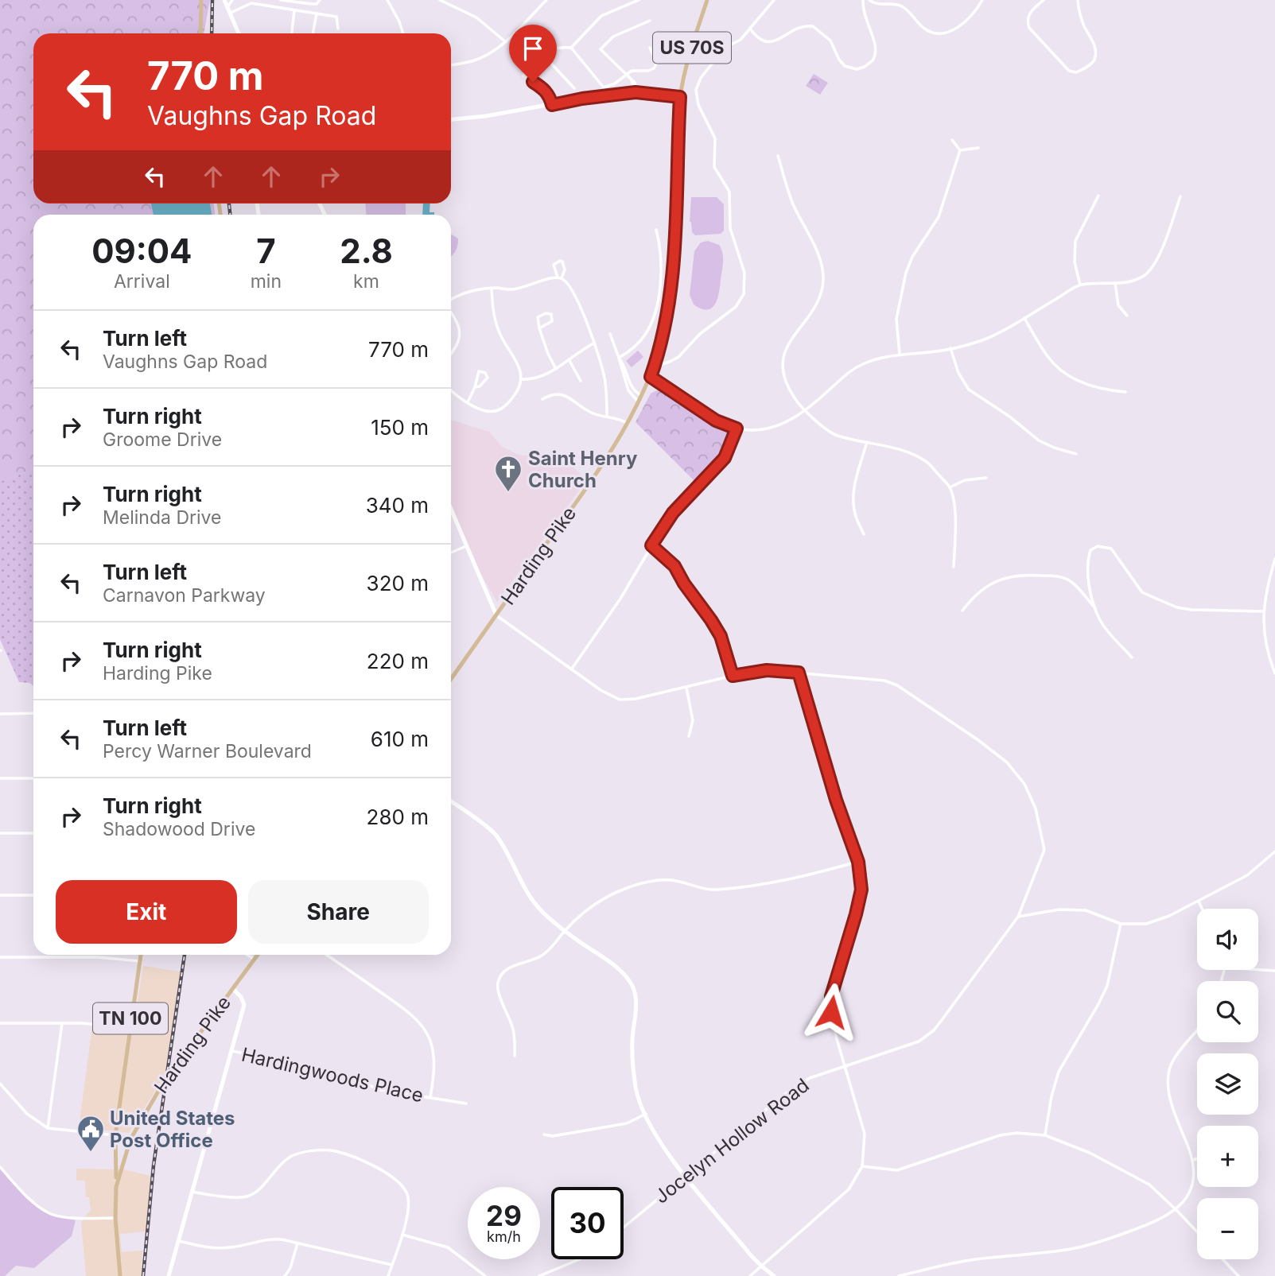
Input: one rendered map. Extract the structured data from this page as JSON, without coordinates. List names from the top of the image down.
{
  "streets": {
    "main road": ["US 70S", "Harding Pike", "TN 100"],
    "street": ["Hardingwoods Place", "Jocelyn Hollow Road"]
  },
  "crossings": [
    ["US 70S", "Harding Pike"],
    ["Harding Pike", "TN 100"],
    ["Harding Pike", "Jocelyn Hollow Road"]
  ],
  "places": {
    "church": ["Saint Henry Church"],
    "public building": ["United States Post Office"]
  },
  "page": {
    "turn": ["770 m", "Vaughns Gap Road"],
    "eta": [
      "09:04",
      "Arrival",
      "7",
      "min",
      "2.8",
      "km"
    ],
    "list": [
      {
        "name": "Turn left",
        "note": "Vaughns Gap Road",
        "value": "770 m"
      },
      {
        "name": "Turn right",
        "note": "Groome Drive",
        "value": "150 m"
      },
      {
        "name": "Turn right",
        "note": "Melinda Drive",
        "value": "340 m"
      },
      {
        "name": "Turn left",
        "note": "Carnavon Parkway",
        "value": "320 m"
      },
      {
        "name": "Turn right",
        "note": "Harding Pike",
        "value": "220 m"
      },
      {
        "name": "Turn left",
        "note": "Percy Warner Boulevard",
        "value": "610 m"
      },
      {
        "name": "Turn right",
        "note": "Shadowood Drive",
        "value": "280 m"
      }
    ],
    "buttons": ["Exit", "Share"],
    "map_buttons": ["+", "−"],
    "speed": "29 km/h",
    "limit": "30"
  }
}
